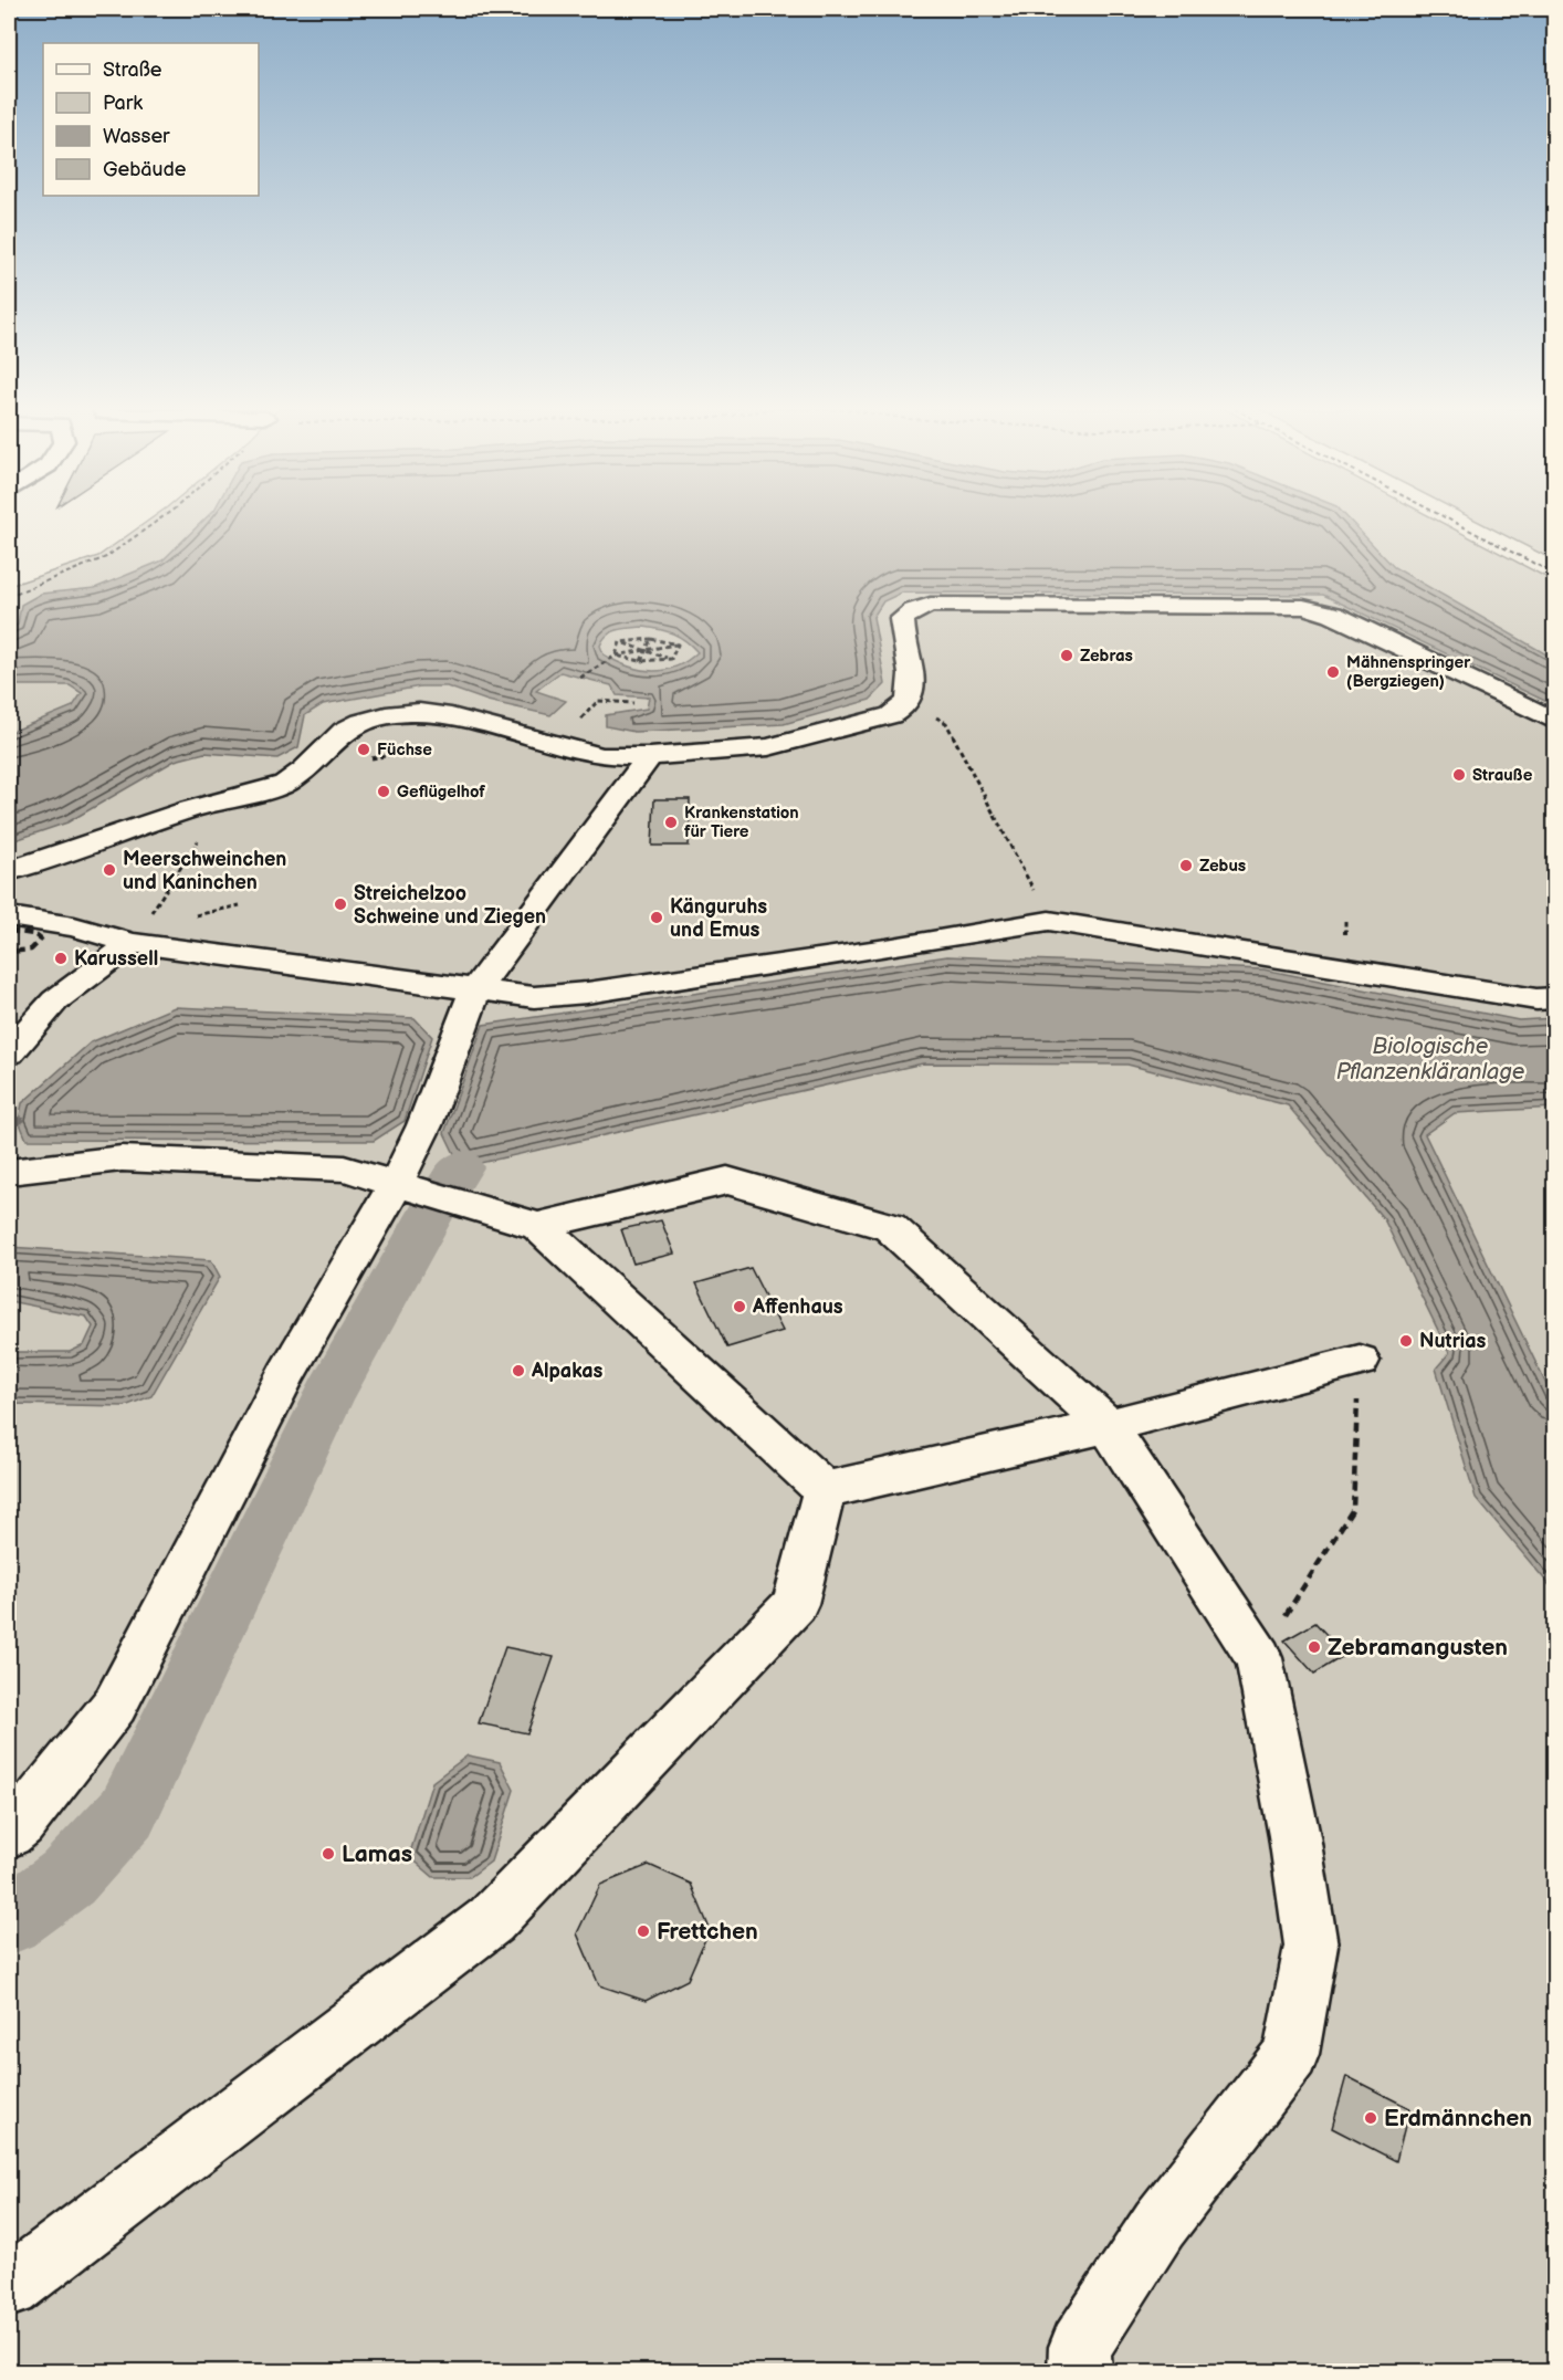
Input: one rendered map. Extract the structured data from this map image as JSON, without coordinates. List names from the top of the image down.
{
  "water": ["Biologische Pflanzenkläranlage"],
  "places": [
    "Zebras",
    "Mähnenspringer (Bergziegen)",
    "Füchse",
    "Strauße",
    "Geflügelhof",
    "Krankenstation für Tiere",
    "Zebus",
    "Meerschweinchen und Kaninchen",
    "Streichelzoo Schweine und Ziegen",
    "Känguruhs und Emus",
    "Karussell",
    "Affenhaus",
    "Nutrias",
    "Alpakas",
    "Zebramangusten",
    "Lamas",
    "Frettchen",
    "Erdmännchen"
  ],
  "legend": [
    "Straße",
    "Park",
    "Wasser",
    "Gebäude"
  ]
}
